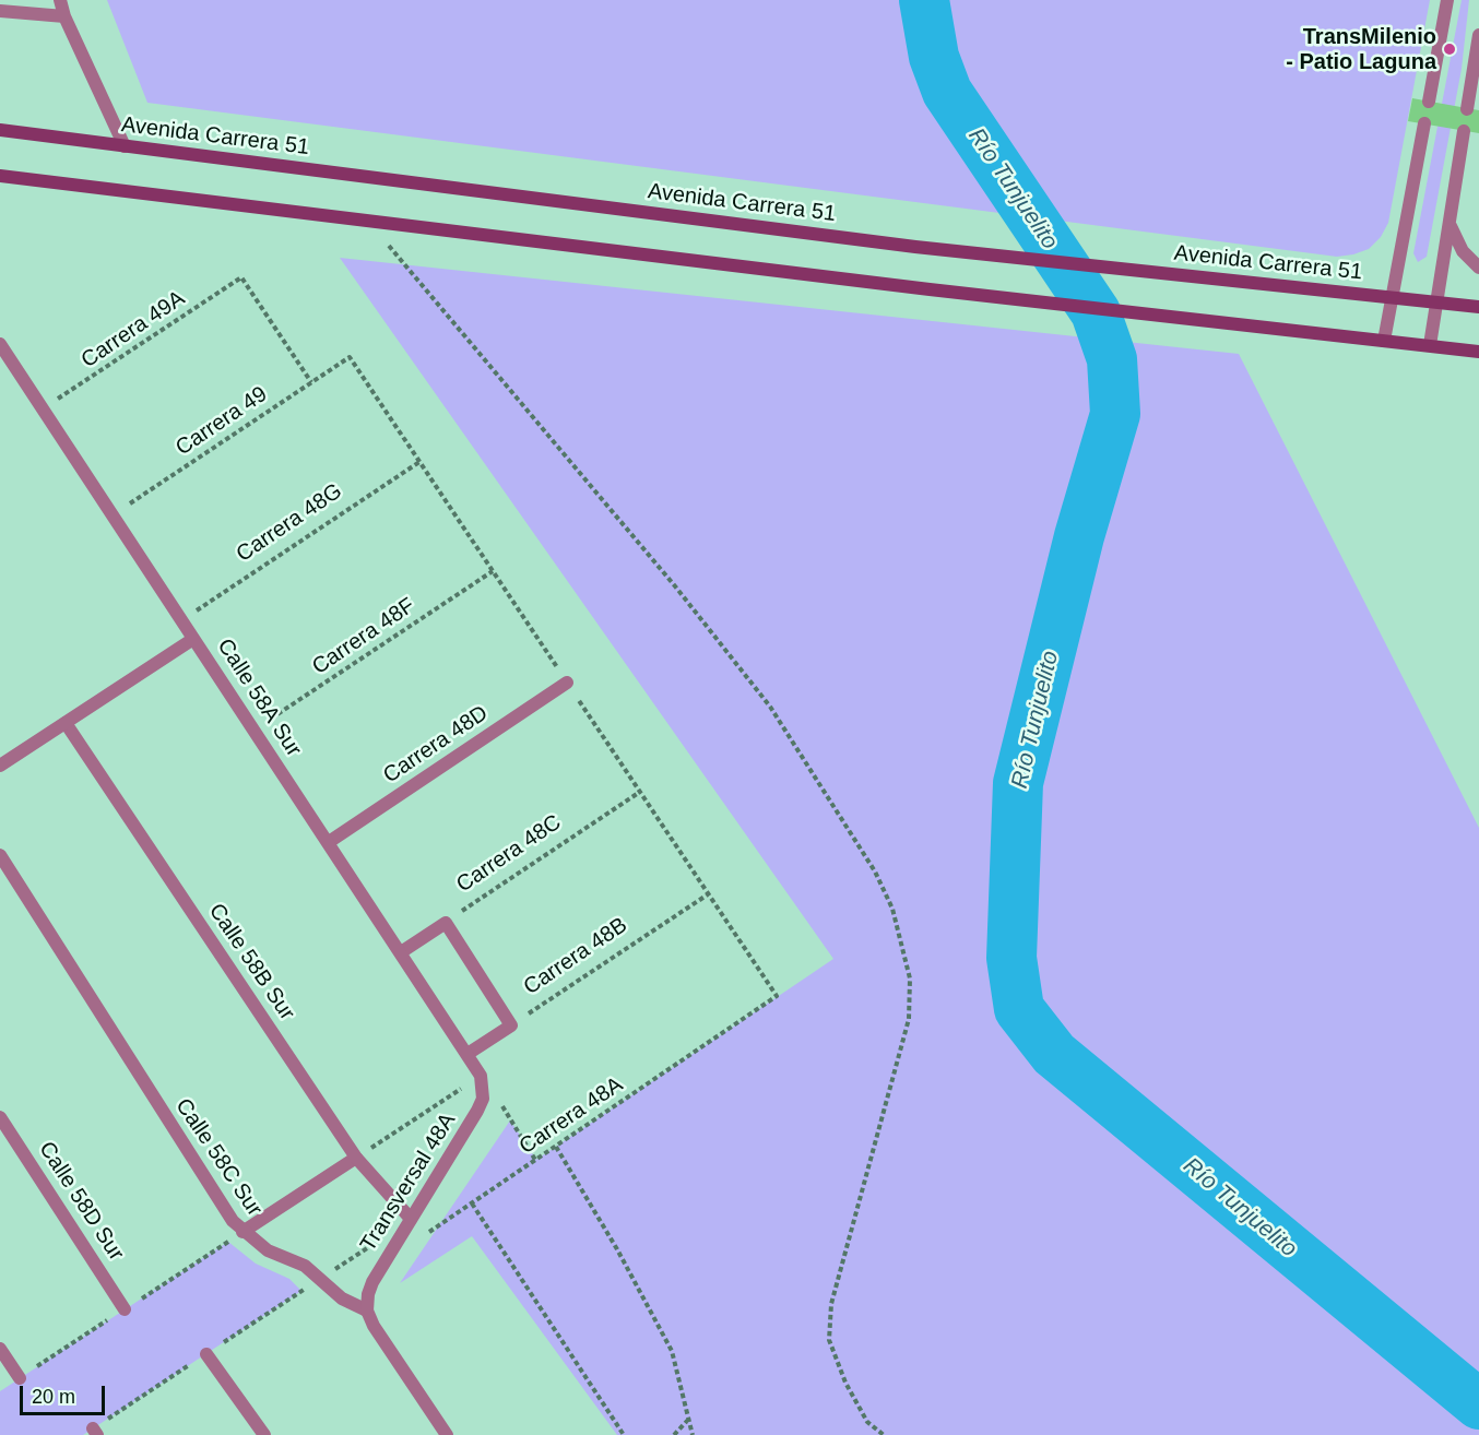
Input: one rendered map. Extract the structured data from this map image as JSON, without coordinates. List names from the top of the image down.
{
  "streets": {
    "main road": ["Avenida Carrera 51"],
    "street": [
      "Calle 58A Sur",
      "Carrera 48D",
      "Carrera 48C",
      "Calle 58B Sur",
      "Calle 58C Sur",
      "Transversal 48A",
      "Calle 58D Sur"
    ],
    "path": [
      "Carrera 49A",
      "Carrera 49",
      "Carrera 48G",
      "Carrera 48F",
      "Carrera 48B",
      "Carrera 48A"
    ]
  },
  "crossings": [
    ["Carrera 49A", "Carrera 49"],
    ["Carrera 49A", "Calle 58A Sur"],
    ["Carrera 49", "Calle 58A Sur"],
    ["Carrera 48G", "Calle 58A Sur"],
    ["Carrera 48F", "Calle 58A Sur"],
    ["Calle 58A Sur", "Carrera 48D"],
    ["Calle 58A Sur", "Carrera 48C"],
    ["Calle 58A Sur", "Transversal 48A"],
    ["Calle 58B Sur", "Transversal 48A"],
    ["Calle 58C Sur", "Transversal 48A"]
  ],
  "water": ["Río Tunjuelito"],
  "places": ["TransMilenio - Patio Laguna"],
  "scale_bar": "20 m"
}
